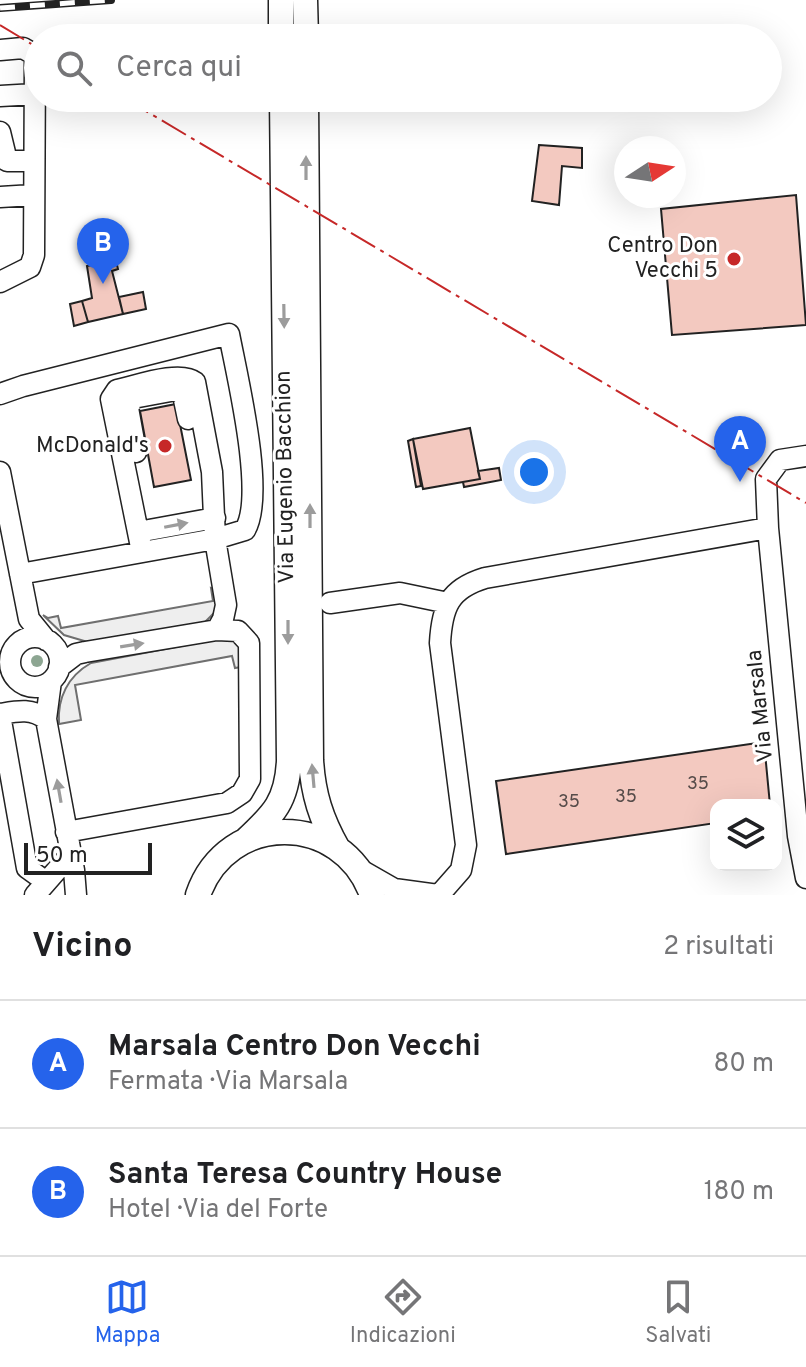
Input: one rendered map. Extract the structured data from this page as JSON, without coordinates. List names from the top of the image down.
{
  "streets": {
    "main road": ["Via Eugenio Bacchion"],
    "street": ["Via Marsala"]
  },
  "places": ["Centro Don Vecchi 5", "McDonald's"],
  "house_numbers": ["35", "35", "35"],
  "scale_bar": "50 m",
  "north": "right",
  "page": {
    "search": "Cerca qui",
    "pins": ["B", "A"],
    "scale": "50 m",
    "heading": ["Vicino", "2 risultati"],
    "list": [
      {
        "mark": "A",
        "name": "Marsala Centro Don Vecchi",
        "note": "Fermata · Via Marsala",
        "value": "80 m"
      },
      {
        "mark": "B",
        "name": "Santa Teresa Country House",
        "note": "Hotel · Via del Forte",
        "value": "180 m"
      }
    ],
    "nav": ["Mappa", "Indicazioni", "Salvati"]
  }
}
